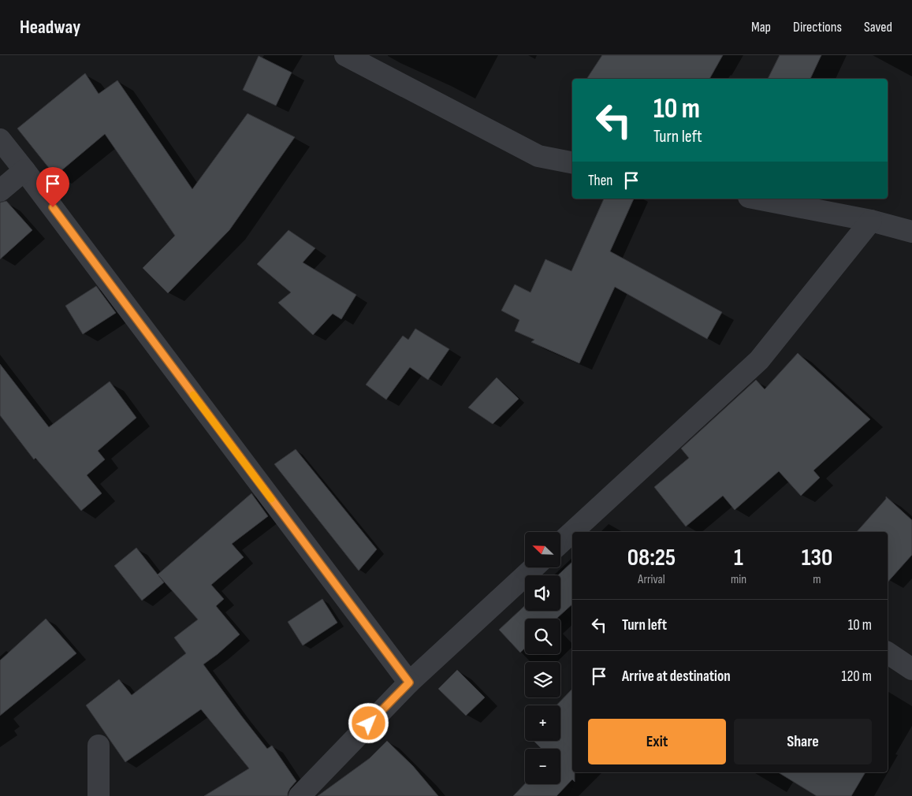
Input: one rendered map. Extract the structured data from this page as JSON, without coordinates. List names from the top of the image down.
{
  "north": "top left",
  "page": {
    "header": "Headway",
    "nav": ["Map", "Directions", "Saved"],
    "turn": ["10 m", "Turn left"],
    "then": "Then",
    "map_buttons": ["+", "−"],
    "eta": [
      "08:25",
      "Arrival",
      "1",
      "min",
      "130",
      "m"
    ],
    "list": [
      {
        "name": "Turn left",
        "value": "10 m"
      },
      {
        "name": "Arrive at destination",
        "value": "120 m"
      }
    ],
    "buttons": ["Exit", "Share"]
  }
}
